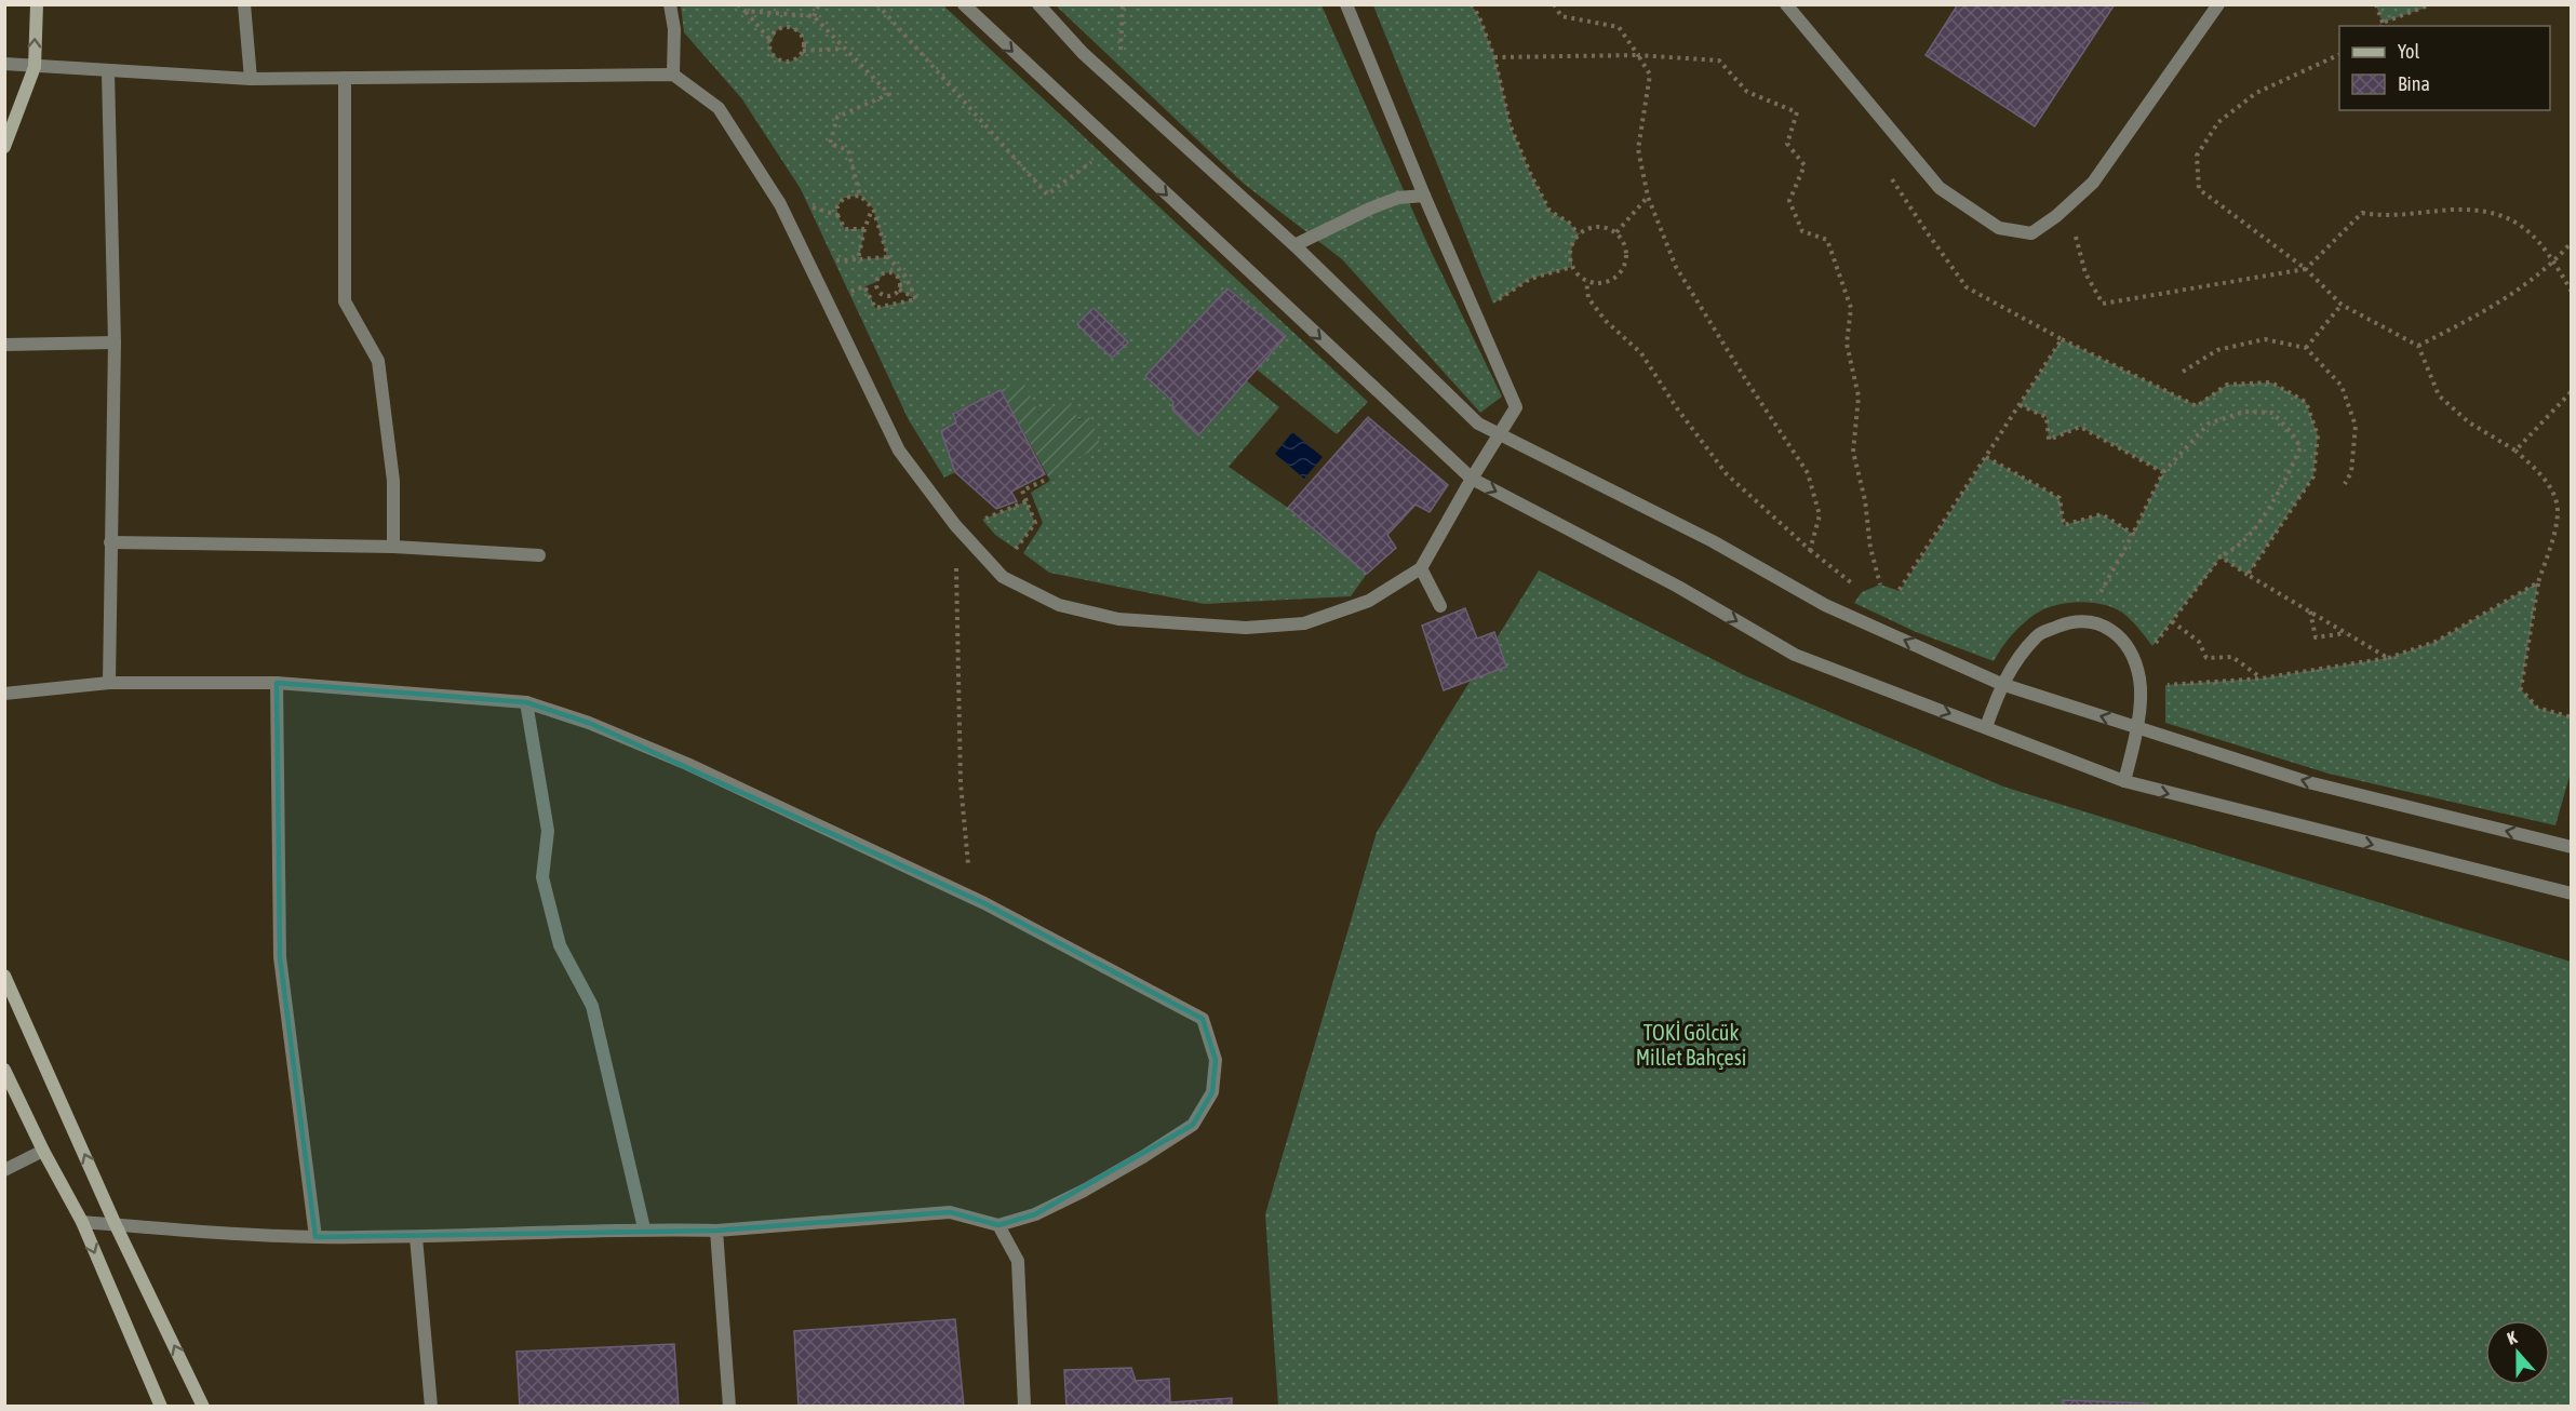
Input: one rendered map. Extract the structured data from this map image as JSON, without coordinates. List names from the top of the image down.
{
  "parks": ["TOKİ Gölcük Millet Bahçesi"],
  "legend": ["Yol", "Bina"],
  "north": "top"
}
